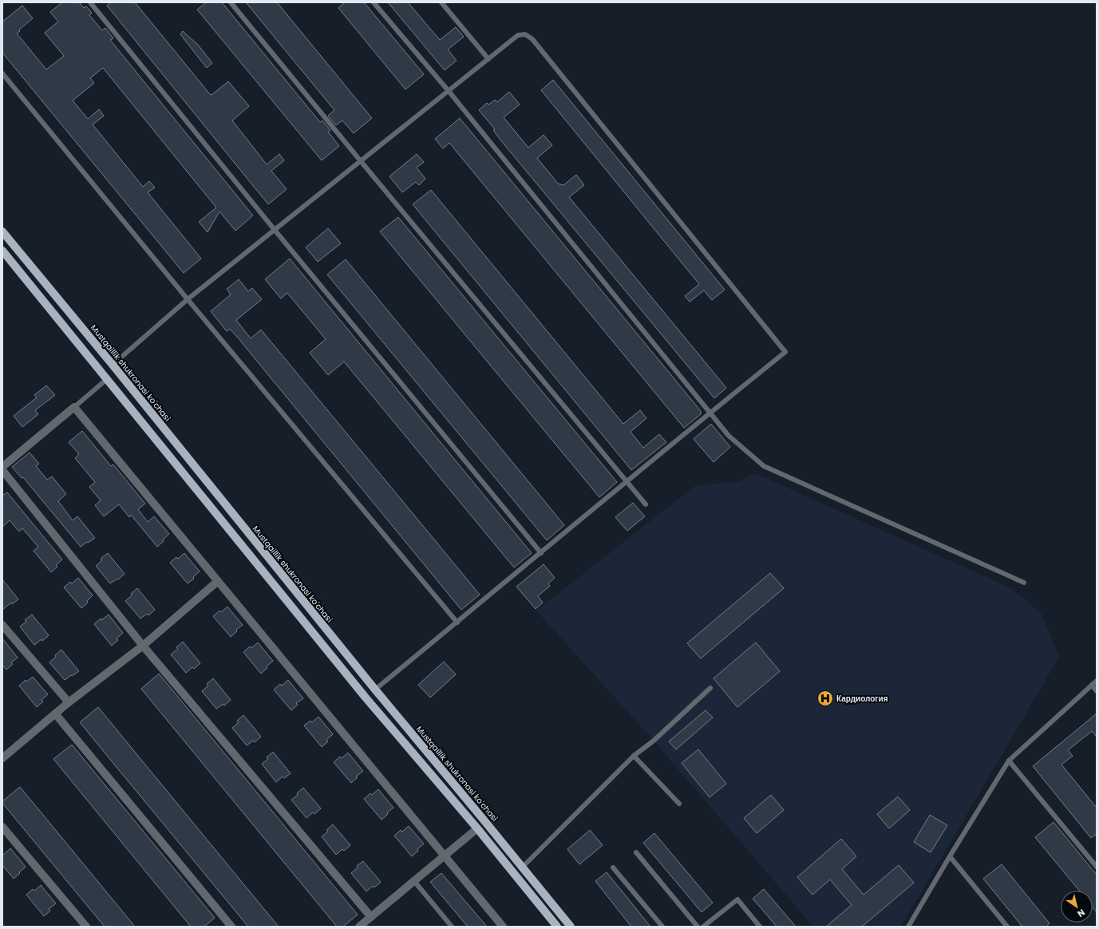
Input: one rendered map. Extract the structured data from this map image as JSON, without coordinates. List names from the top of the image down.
{
  "streets": {
    "main road": ["Mustqaillik shukronasi ko'chasi"]
  },
  "places": {
    "hospital": ["Кардиология"]
  },
  "north": "bottom right"
}
